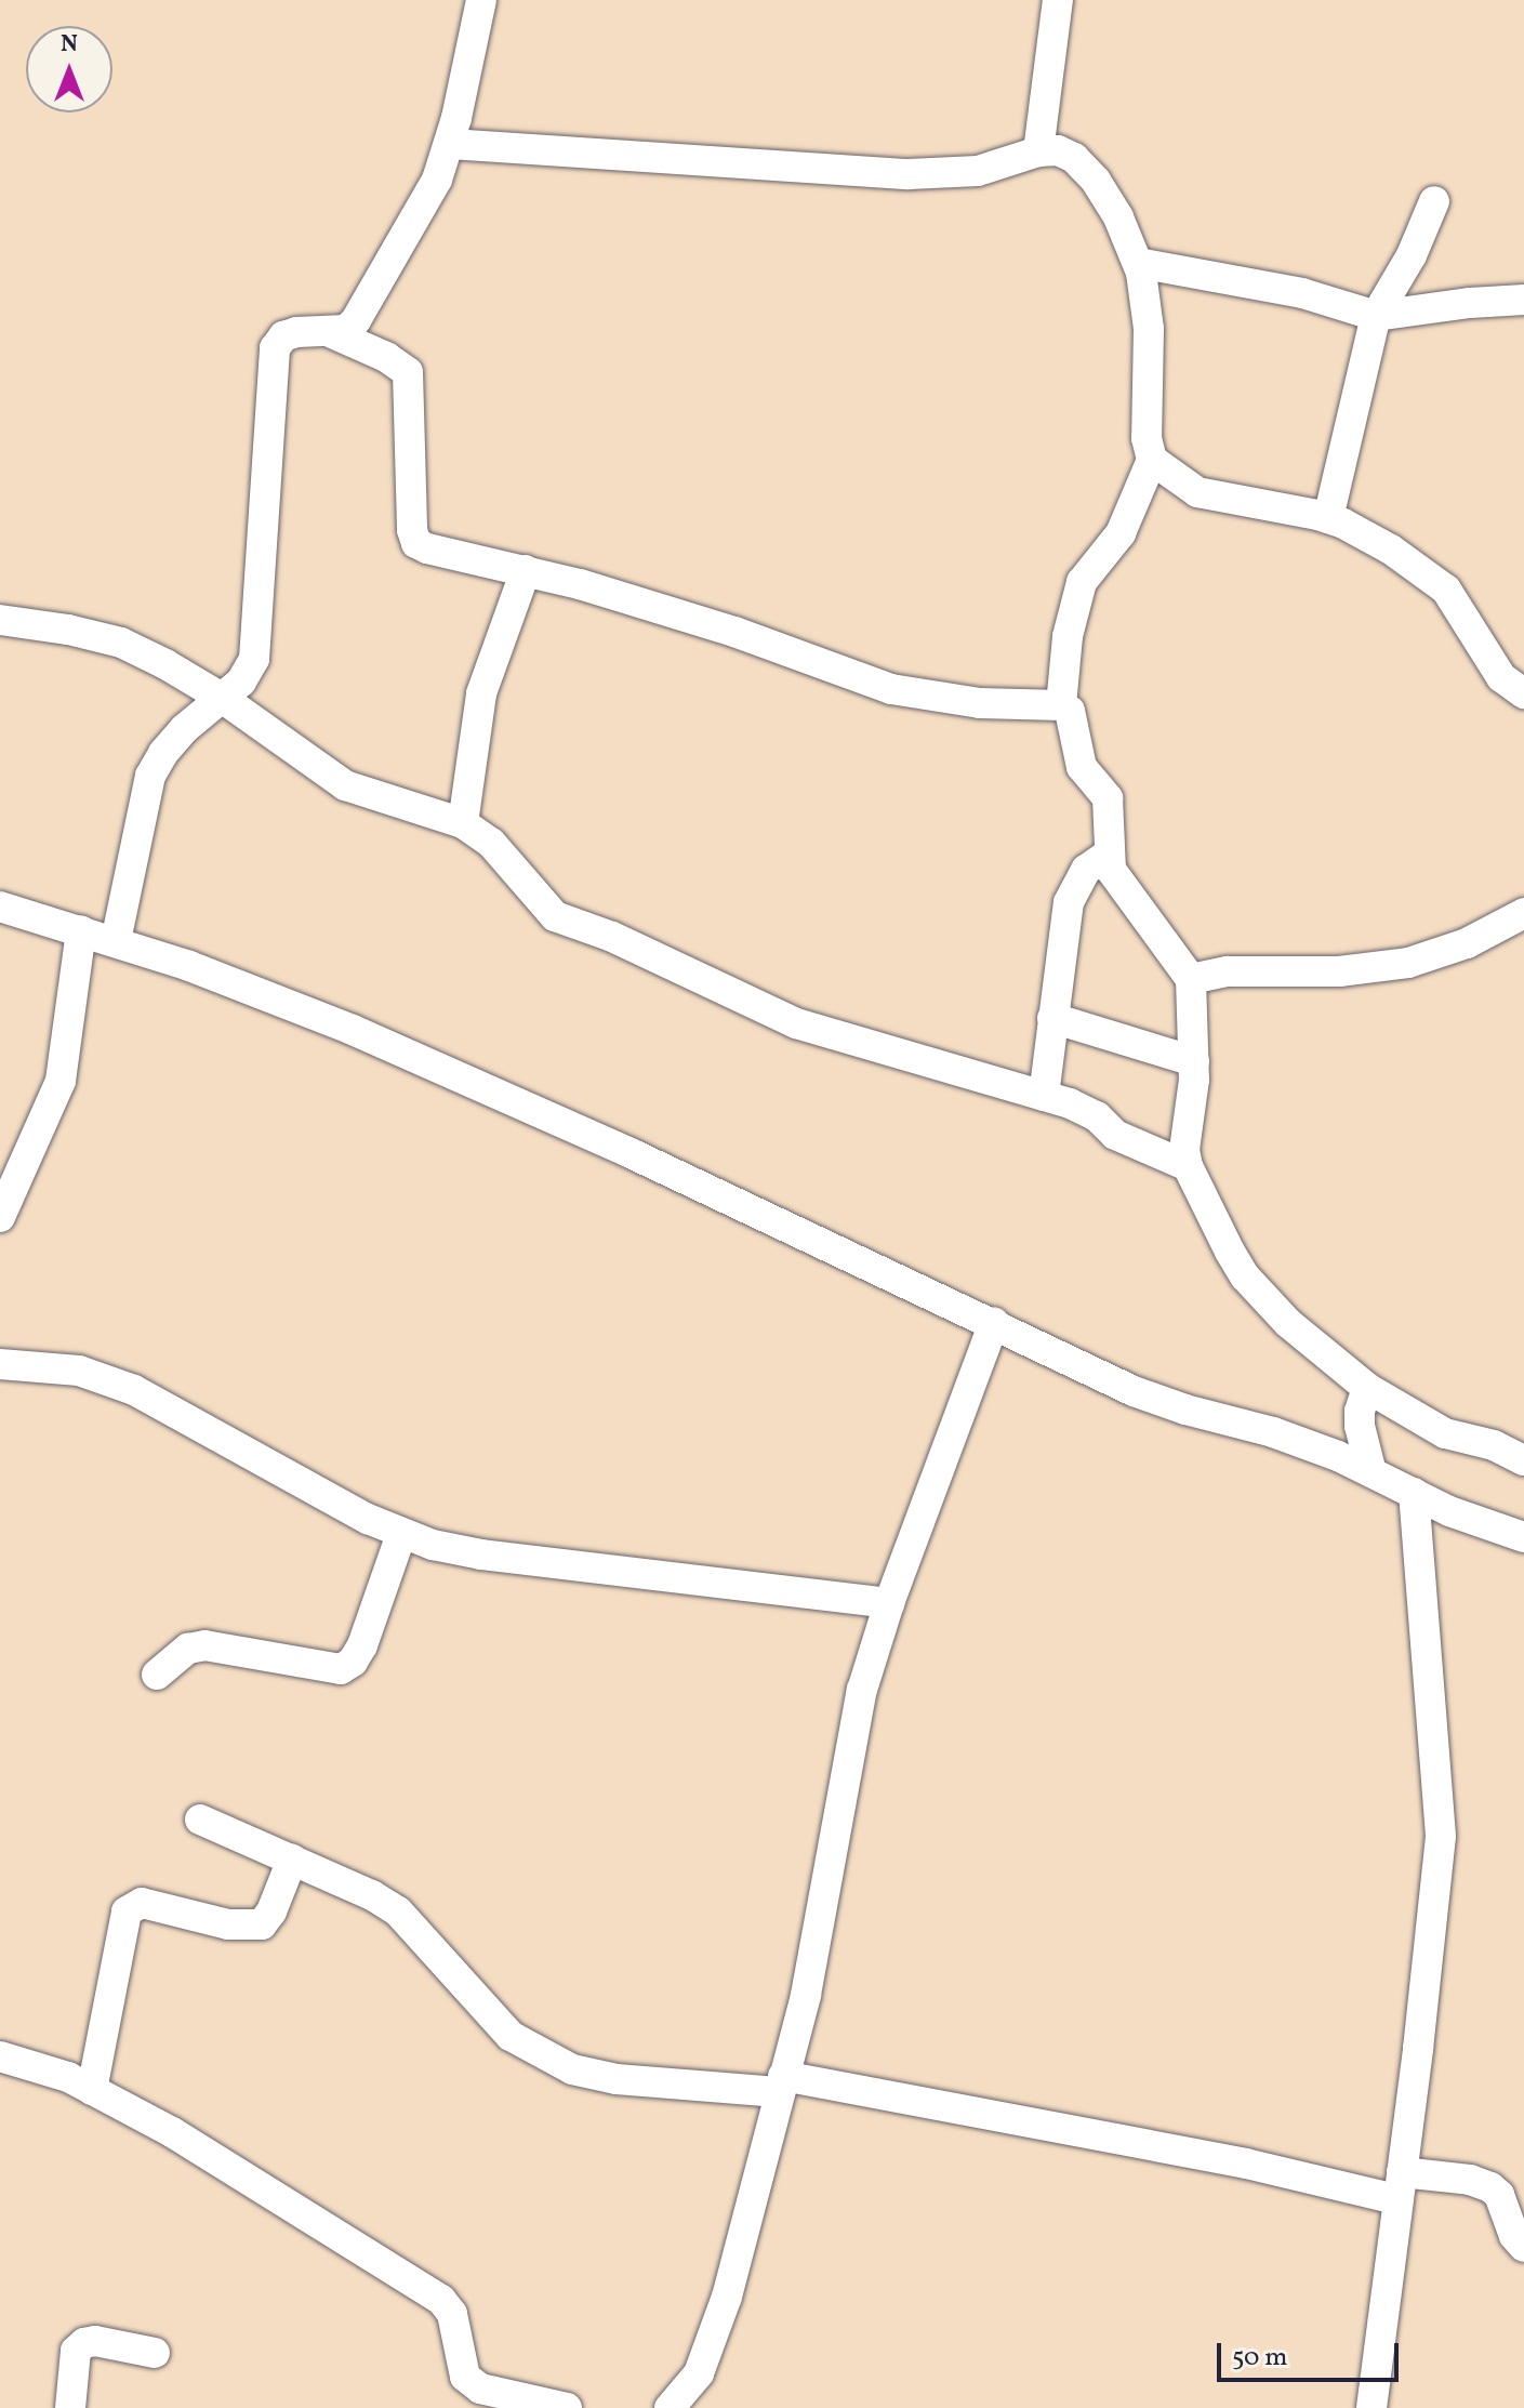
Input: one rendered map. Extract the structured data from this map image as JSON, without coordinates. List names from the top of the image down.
{
  "scale_bar": "50 m",
  "north": "top"
}
